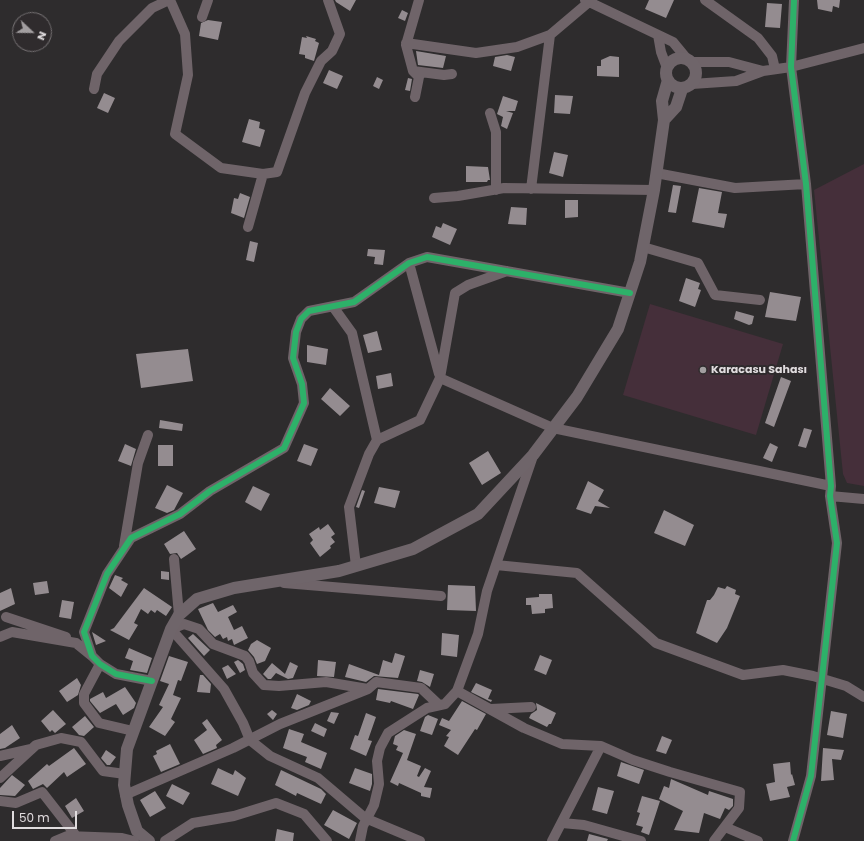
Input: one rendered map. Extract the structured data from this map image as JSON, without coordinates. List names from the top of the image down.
{
  "places": ["Karacasu Sahası"],
  "scale_bar": "50 m",
  "north": "right"
}
